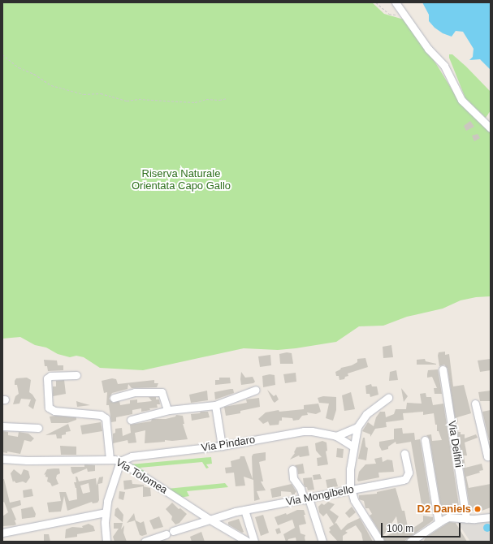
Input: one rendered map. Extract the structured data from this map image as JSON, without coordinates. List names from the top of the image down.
{
  "streets": {
    "street": [
      "Via Pindaro",
      "Via Delfini",
      "Via Tolomea",
      "Via Mongibello"
    ]
  },
  "crossings": [
    ["Via Pindaro", "Via Tolomea"],
    ["Via Tolomea", "Via Mongibello"]
  ],
  "parks": ["Riserva Naturale Orientata Capo Gallo"],
  "places": ["D2 Daniels"],
  "scale_bar": "100 m"
}
